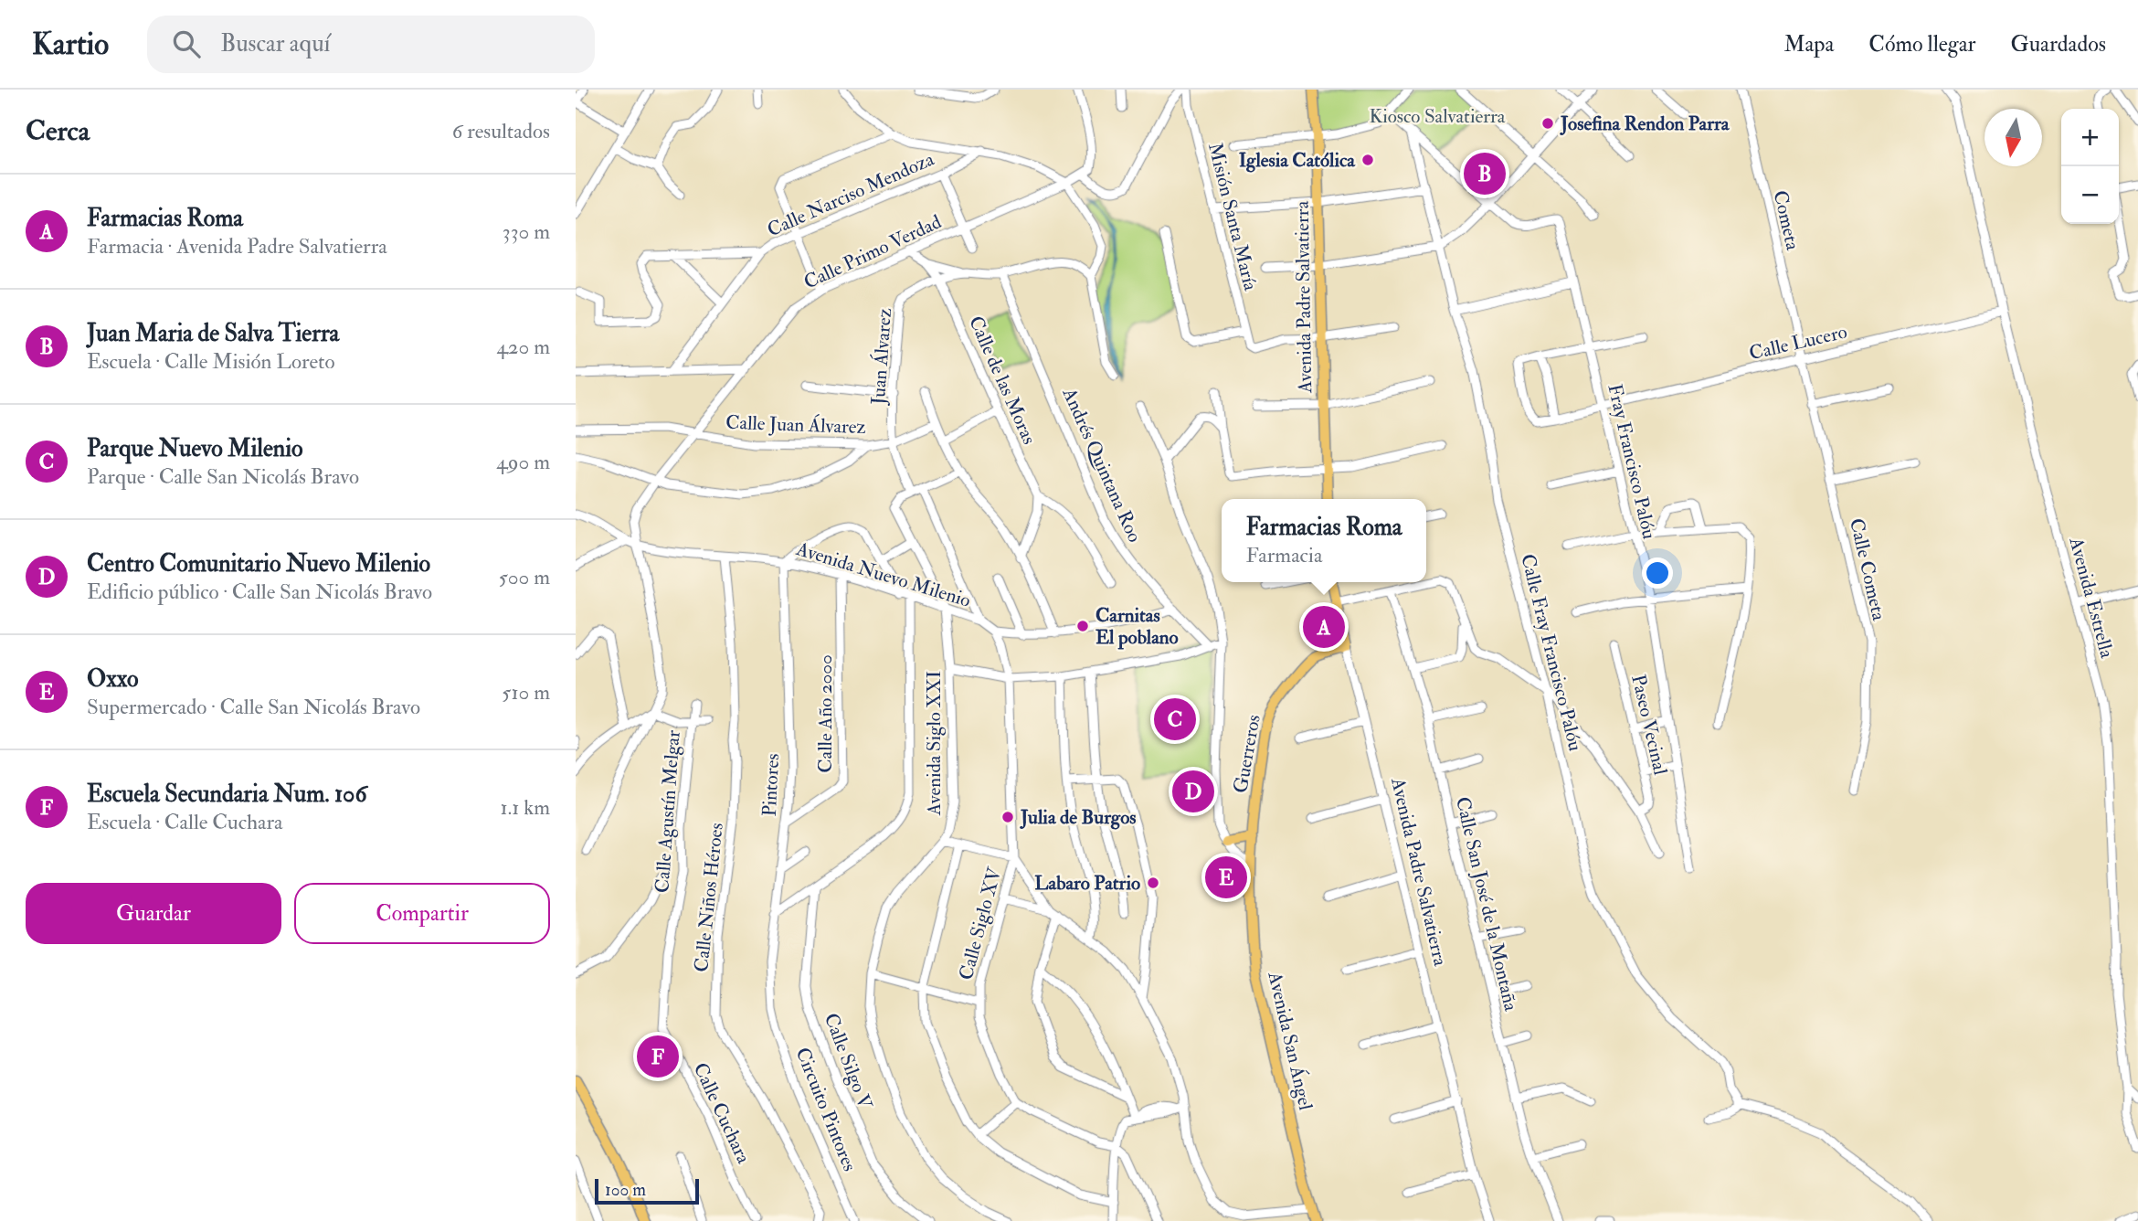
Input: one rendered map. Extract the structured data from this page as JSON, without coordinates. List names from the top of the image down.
{
  "streets": {
    "main road": ["Avenida Padre Salvatierra", "Guerreros", "Avenida San Ángel"],
    "street": [
      "Calle Narciso Mendoza",
      "Misión Santa María",
      "Cometa",
      "Calle Primo Verdad",
      "Calle Lucero",
      "Juan Álvarez",
      "Calle de las Moras",
      "Calle Juan Álvarez",
      "Fray Francisco Palóu",
      "Andrés Quintana Roo",
      "Calle Cometa",
      "Avenida Nuevo Milenio",
      "Avenida Estrella",
      "Calle Fray Francisco Palóu",
      "Calle Año 2000",
      "Paseo Vecinal",
      "Avenida Siglo XXI",
      "Pintores",
      "Calle Agustín Melgar",
      "Calle Niños Héroes",
      "Calle San José de la Montaña",
      "Calle Siglo XV",
      "Calle Silgo V",
      "Circuito Pintores",
      "Calle Cuchara"
    ]
  },
  "crossings": [
    ["Misión Santa María", "Avenida Padre Salvatierra"],
    ["Cometa", "Calle Lucero"],
    ["Cometa", "Calle Cometa"],
    ["Calle Primo Verdad", "Calle Juan Álvarez"],
    ["Calle Primo Verdad", "Avenida Nuevo Milenio"],
    ["Avenida Padre Salvatierra", "Guerreros"],
    ["Calle Lucero", "Fray Francisco Palóu"],
    ["Calle Lucero", "Calle Cometa"],
    ["Calle Lucero", "Avenida Estrella"],
    ["Juan Álvarez", "Calle de las Moras"],
    ["Juan Álvarez", "Calle Juan Álvarez"],
    ["Avenida Nuevo Milenio", "Calle Año 2000"],
    ["Avenida Nuevo Milenio", "Avenida Siglo XXI"],
    ["Avenida Nuevo Milenio", "Pintores"],
    ["Avenida Nuevo Milenio", "Calle Niños Héroes"],
    ["Calle Año 2000", "Pintores"],
    ["Guerreros", "Avenida San Ángel"],
    ["Pintores", "Circuito Pintores"],
    ["Calle Agustín Melgar", "Calle Cuchara"]
  ],
  "parks": ["Kiosco Salvatierra"],
  "places": [
    "Josefina Rendon Parra",
    "Iglesia Católica",
    "Carnitas El poblano",
    "Julia de Burgos",
    "Labaro Patrio"
  ],
  "scale_bar": "100 m",
  "north": "bottom",
  "page": {
    "header": "Kartio",
    "search": "Buscar aquí",
    "nav": ["Mapa", "Cómo llegar", "Guardados"],
    "heading": ["Cerca", "6 resultados"],
    "map_buttons": ["+", "−"],
    "pins": [
      "B",
      "A",
      "C",
      "D",
      "E",
      "F"
    ],
    "list": [
      {
        "mark": "A",
        "name": "Farmacias Roma",
        "note": "Farmacia · Avenida Padre Salvatierra",
        "value": "330 m"
      },
      {
        "mark": "B",
        "name": "Juan Maria de Salva Tierra",
        "note": "Escuela · Calle Misión Loreto",
        "value": "420 m"
      },
      {
        "mark": "C",
        "name": "Parque Nuevo Milenio",
        "note": "Parque · Calle San Nicolás Bravo",
        "value": "490 m"
      },
      {
        "mark": "D",
        "name": "Centro Comunitario Nuevo Milenio",
        "note": "Edificio público · Calle San Nicolás Bravo",
        "value": "500 m"
      },
      {
        "mark": "E",
        "name": "Oxxo",
        "note": "Supermercado · Calle San Nicolás Bravo",
        "value": "510 m"
      },
      {
        "mark": "F",
        "name": "Escuela Secundaria Num. 106",
        "note": "Escuela · Calle Cuchara",
        "value": "1.1 km"
      }
    ],
    "popup": ["Farmacias Roma", "Farmacia"],
    "buttons": ["Guardar", "Compartir"],
    "scale": "100 m"
  }
}
